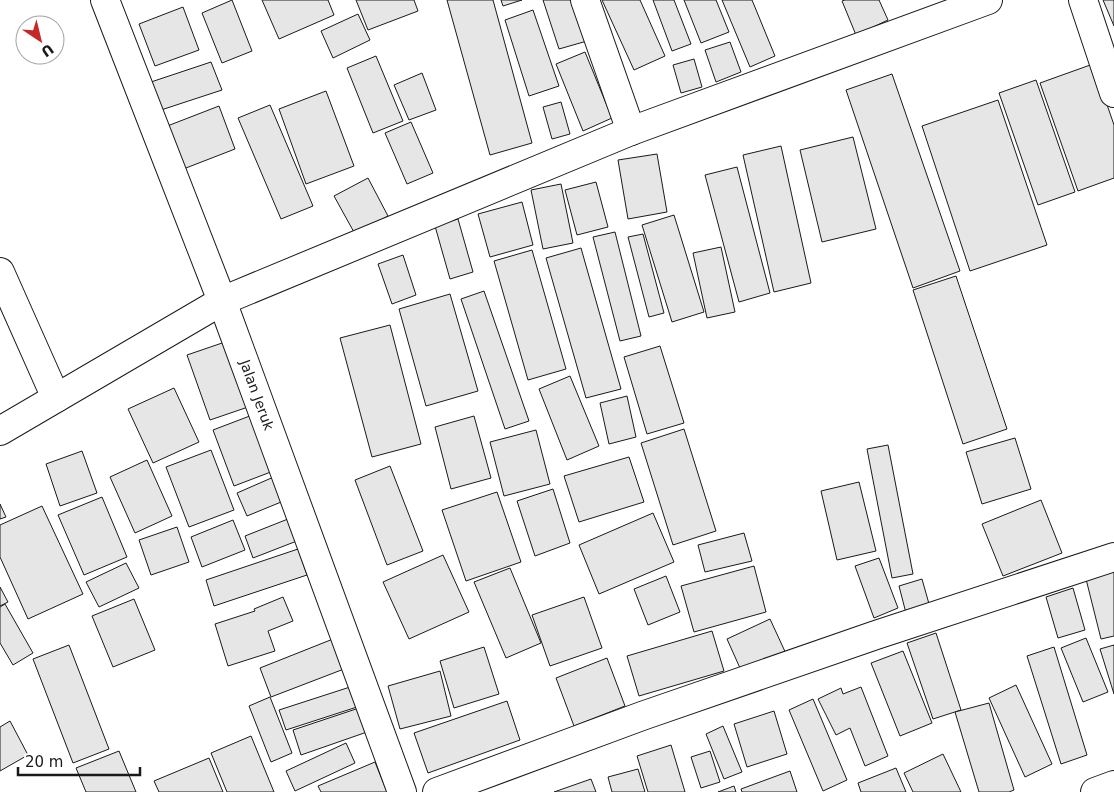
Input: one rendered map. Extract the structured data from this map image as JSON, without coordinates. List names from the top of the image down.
{
  "streets": {
    "street": ["Jalan Jeruk"]
  },
  "scale_bar": "20 m",
  "north": "bottom right"
}
